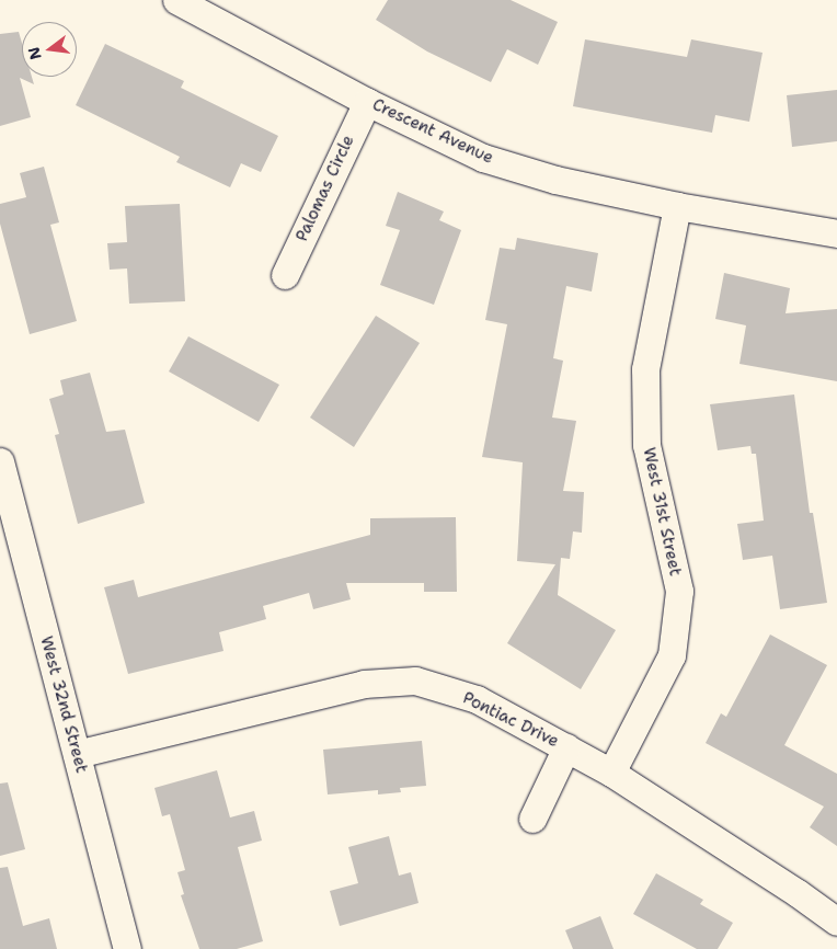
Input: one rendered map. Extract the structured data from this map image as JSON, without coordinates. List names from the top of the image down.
{
  "streets": {
    "street": [
      "Crescent Avenue",
      "Palomas Circle",
      "West 31st Street",
      "West 32nd Street",
      "Pontiac Drive"
    ]
  },
  "crossings": [
    ["Crescent Avenue", "Palomas Circle"],
    ["Crescent Avenue", "West 31st Street"],
    ["West 31st Street", "Pontiac Drive"],
    ["West 32nd Street", "Pontiac Drive"]
  ],
  "north": "left"
}
